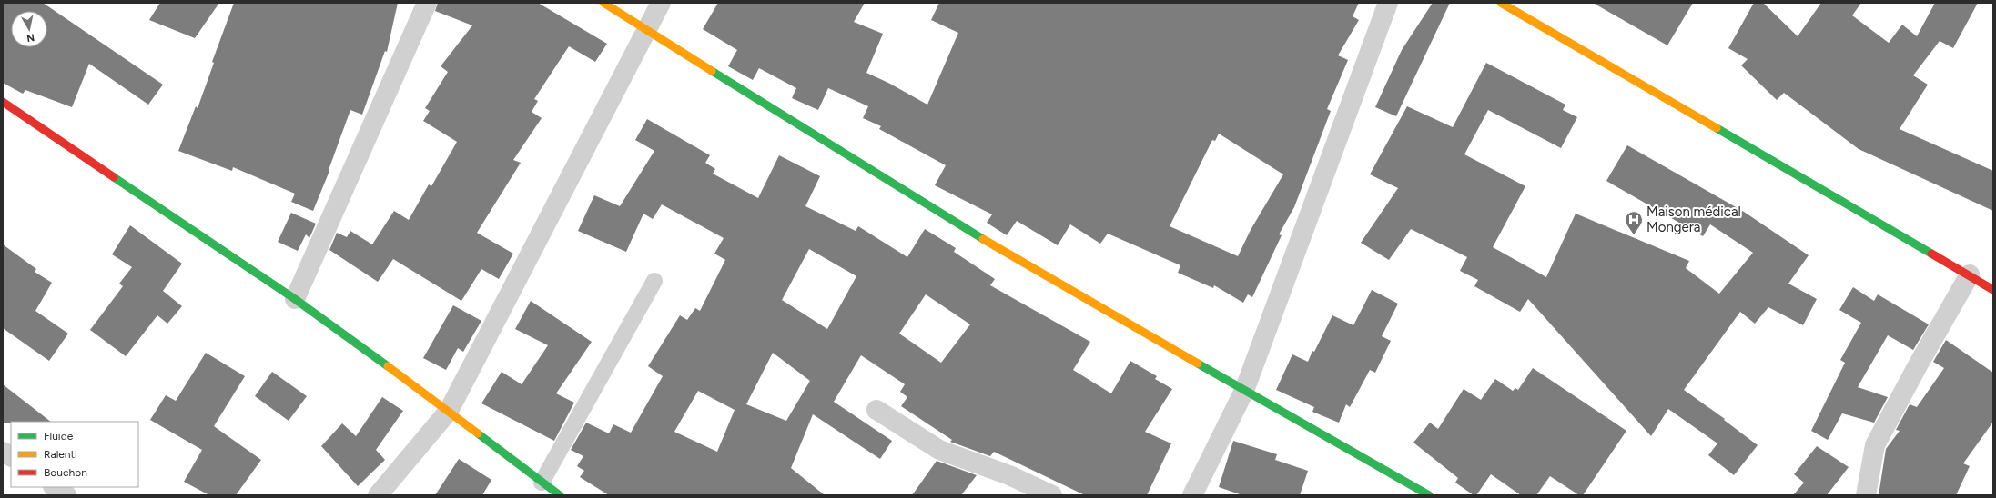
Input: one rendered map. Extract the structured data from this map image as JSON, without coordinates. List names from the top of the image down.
{
  "places": {
    "hospital": ["Maison médical Mongera"]
  },
  "legend": ["Fluide", "Ralenti", "Bouchon"],
  "north": "bottom"
}
